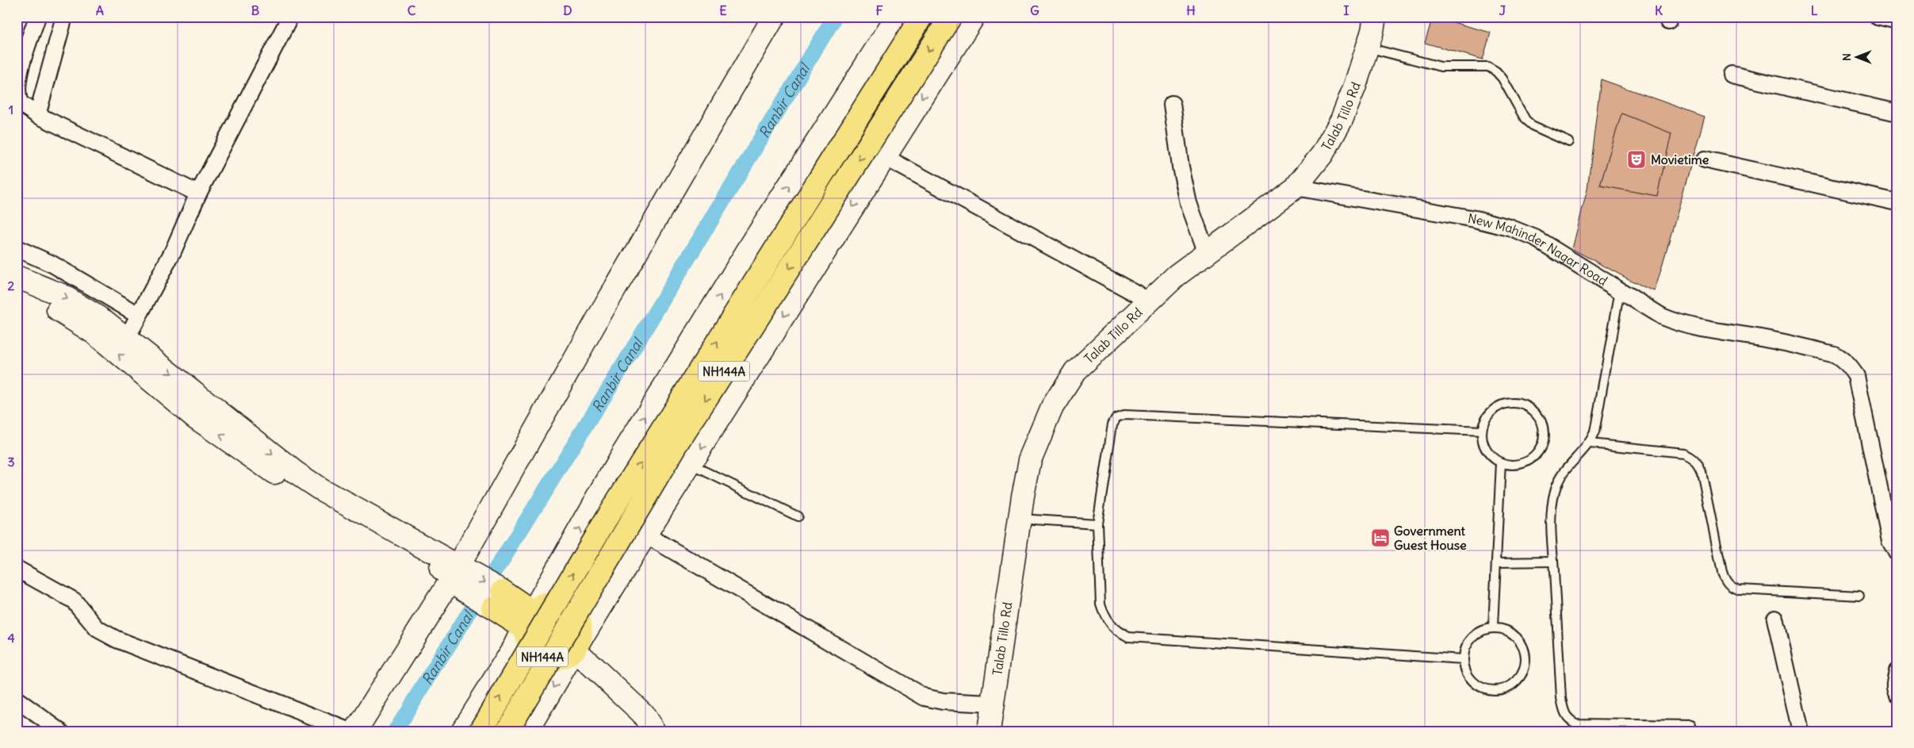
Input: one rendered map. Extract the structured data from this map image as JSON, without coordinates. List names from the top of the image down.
{
  "streets": {
    "highway": ["NH144A"],
    "street": ["Talab Tillo Rd", "New Mahinder Nagar Road"]
  },
  "crossings": [
    ["Talab Tillo Rd", "New Mahinder Nagar Road"]
  ],
  "water": ["Ranbir Canal"],
  "places": {
    "theatre": ["Movietime"],
    "hotel": ["Government Guest House"]
  },
  "north": "left",
  "grid": {
    "columns": [
      "A",
      "B",
      "C",
      "D",
      "E",
      "F",
      "G",
      "H",
      "I",
      "J",
      "K",
      "L"
    ],
    "rows": [
      "1",
      "2",
      "3",
      "4"
    ]
  }
}
